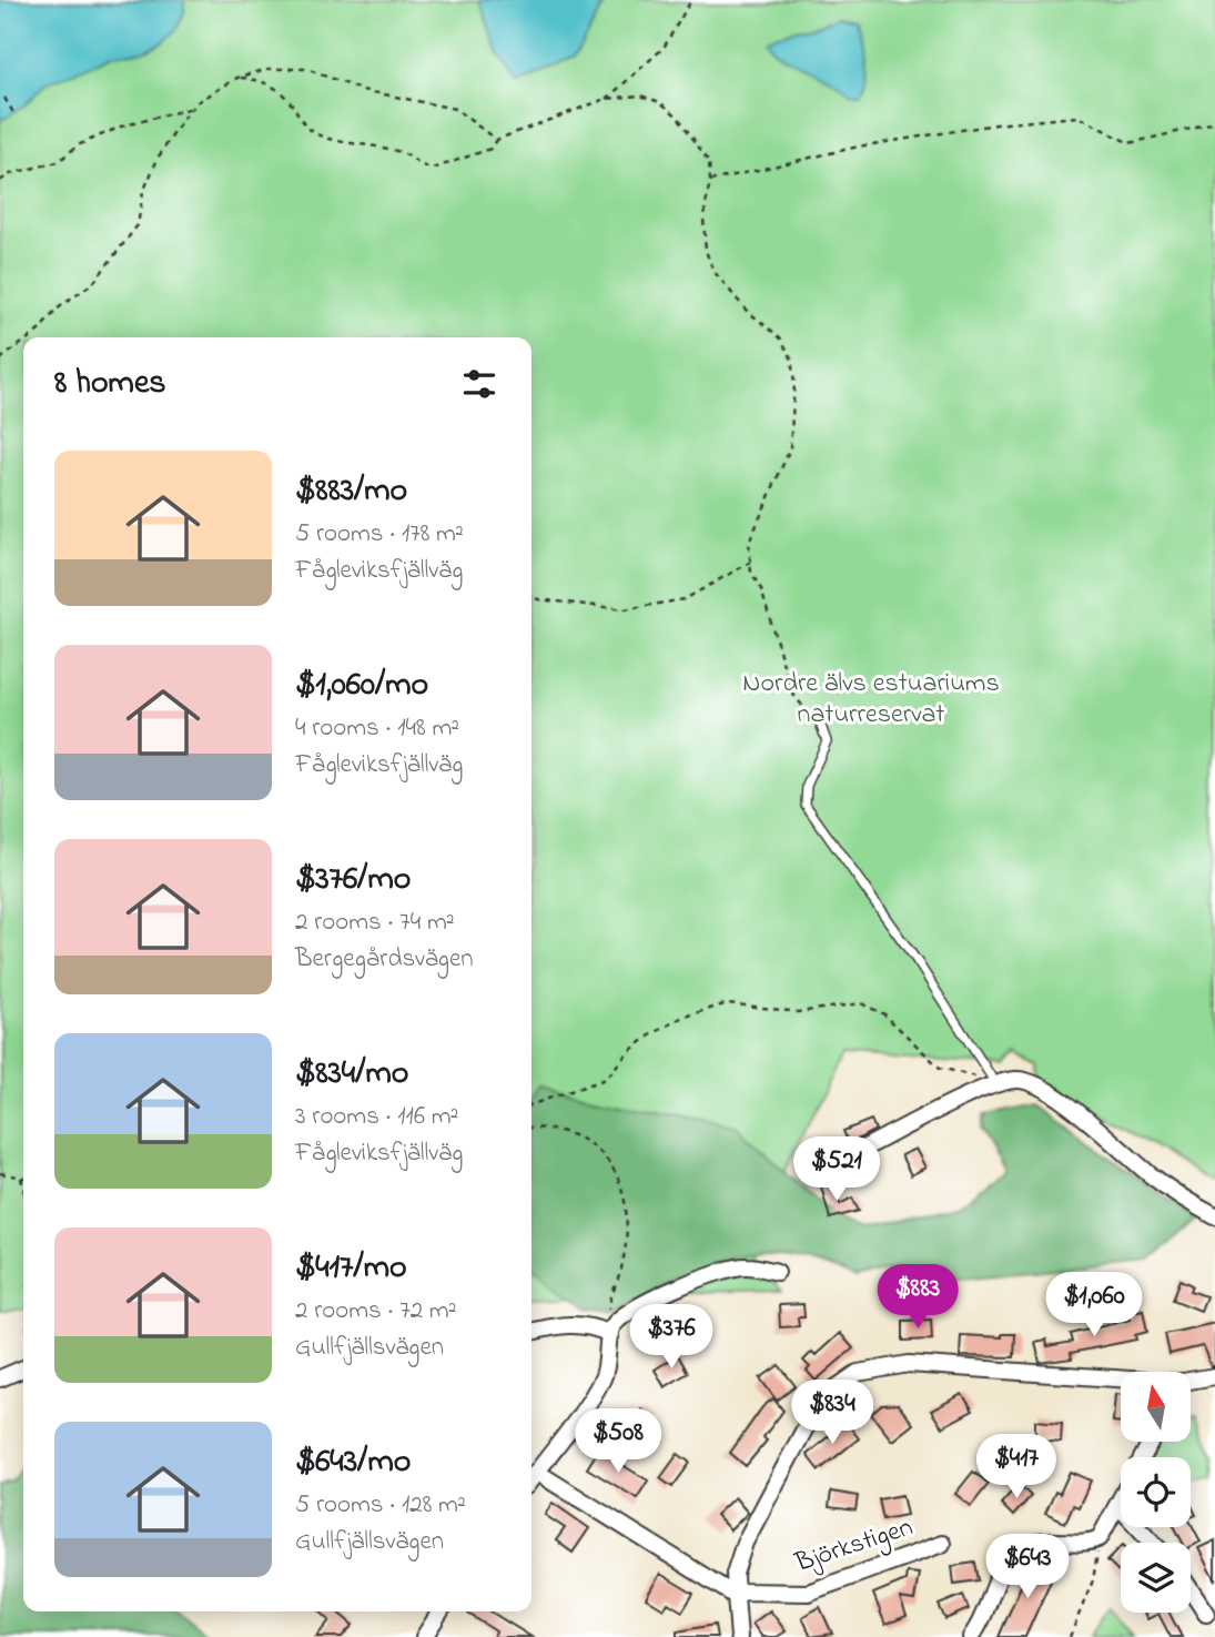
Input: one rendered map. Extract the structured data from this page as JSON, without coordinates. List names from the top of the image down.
{
  "streets": {
    "street": ["Björkstigen"]
  },
  "parks": ["Nordre älvs estuariums naturreservat"],
  "north": "top",
  "page": {
    "heading": "8 homes",
    "list": [
      {
        "name": "$883/mo",
        "note": "5 rooms · 178 m² · Fågleviksfjällväg"
      },
      {
        "name": "$1,060/mo",
        "note": "4 rooms · 148 m² · Fågleviksfjällväg"
      },
      {
        "name": "$376/mo",
        "note": "2 rooms · 74 m² · Bergegårdsvägen"
      },
      {
        "name": "$834/mo",
        "note": "3 rooms · 116 m² · Fågleviksfjällväg"
      },
      {
        "name": "$417/mo",
        "note": "2 rooms · 72 m² · Gullfjällsvägen"
      },
      {
        "name": "$643/mo",
        "note": "5 rooms · 128 m² · Gullfjällsvägen"
      }
    ],
    "price": [
      "$521",
      "$883",
      "$1,060",
      "$376",
      "$834",
      "$508",
      "$417",
      "$643"
    ]
  }
}
